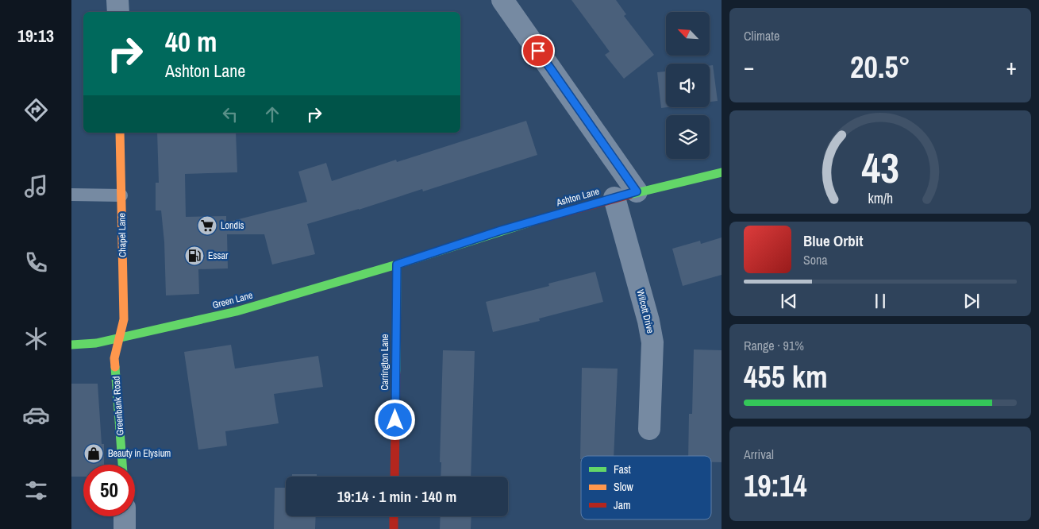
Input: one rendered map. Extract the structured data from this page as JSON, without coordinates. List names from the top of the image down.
{
  "streets": {
    "street": [
      "Ashton Lane",
      "Chapel Lane",
      "Green Lane",
      "Wilcott Drive",
      "Carrington Lane",
      "Greenbank Road"
    ]
  },
  "crossings": [
    ["Ashton Lane", "Green Lane"],
    ["Ashton Lane", "Wilcott Drive"],
    ["Ashton Lane", "Carrington Lane"],
    ["Chapel Lane", "Green Lane"],
    ["Chapel Lane", "Greenbank Road"],
    ["Green Lane", "Carrington Lane"],
    ["Green Lane", "Greenbank Road"]
  ],
  "places": {
    "supermarket": ["Londis"],
    "fuel station": ["Essar"],
    "shop": ["Beauty in Elysium"]
  },
  "legend": ["Fast", "Slow", "Jam"],
  "north": "top left",
  "page": {
    "tabs": "19:13",
    "tile": [
      "Climate",
      ["Range · 91%", "455 km"],
      ["Arrival", "19:14"]
    ],
    "turn": ["40 m", "Ashton Lane"],
    "heat": ["−", "20.5°", "+"],
    "song": ["Blue Orbit", "Sona"],
    "limit": "50",
    "trip": "19:14 · 1 min · 140 m",
    "gauge": ["43", "km/h"]
  }
}
